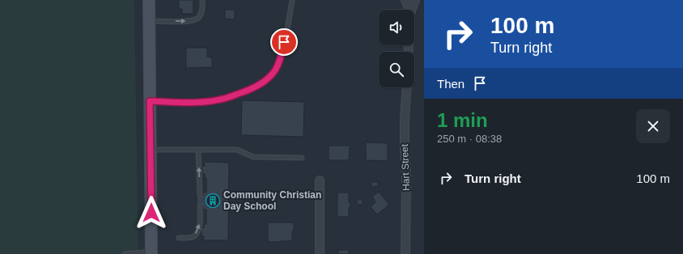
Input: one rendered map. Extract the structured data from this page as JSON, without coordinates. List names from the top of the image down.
{
  "streets": {
    "street": ["Hart Street"]
  },
  "places": {
    "building": ["Community Christian Day School"]
  },
  "page": {
    "turn": ["100 m", "Turn right"],
    "then": "Then",
    "heading": ["1 min", "250 m · 08:38"],
    "list": [
      {
        "name": "Turn right",
        "value": "100 m"
      }
    ]
  }
}
